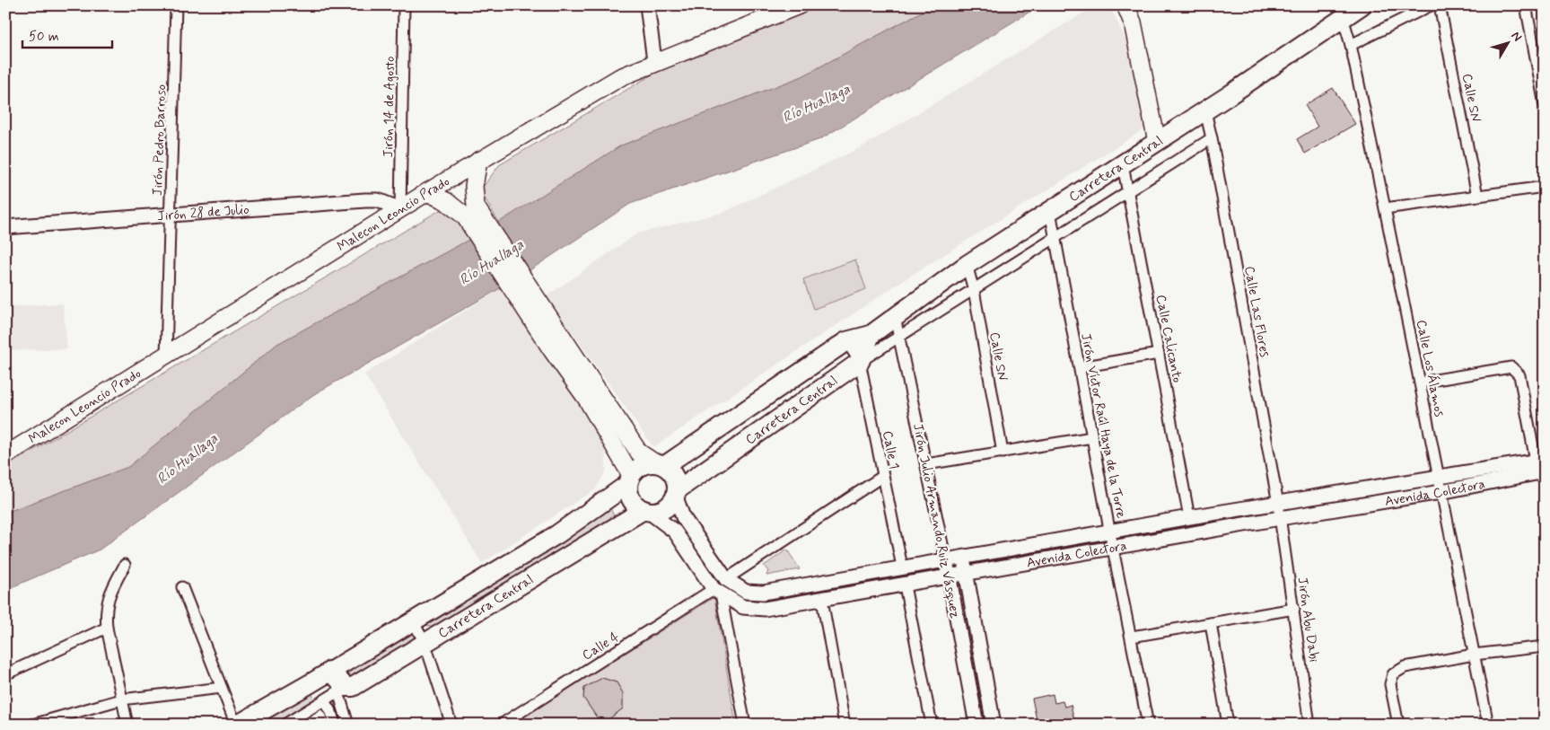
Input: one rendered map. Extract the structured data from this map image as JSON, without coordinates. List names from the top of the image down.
{
  "streets": {
    "highway": ["Carretera Central"],
    "main road": ["Malecon Leoncio Prado"],
    "street": [
      "Calle SN",
      "Jirón 14 de Agosto",
      "Jirón Pedro Barroso",
      "Jirón 28 de Julio",
      "Calle Las Flores",
      "Calle Calicanto",
      "Calle Los Álamos",
      "Jirón Víctor Raúl Haya de la Torre",
      "Calle 1",
      "Avenida Colectora",
      "Jirón Julio Armando Ruiz Vásquez",
      "Jirón Abu Dabi",
      "Calle 4"
    ]
  },
  "crossings": [
    ["Calle SN", "Carretera Central"],
    ["Jirón 14 de Agosto", "Jirón 28 de Julio"],
    ["Jirón 14 de Agosto", "Malecon Leoncio Prado"],
    ["Jirón Pedro Barroso", "Jirón 28 de Julio"],
    ["Jirón Pedro Barroso", "Malecon Leoncio Prado"],
    ["Carretera Central", "Calle Las Flores"],
    ["Carretera Central", "Calle Calicanto"],
    ["Carretera Central", "Calle Los Álamos"],
    ["Carretera Central", "Jirón Víctor Raúl Haya de la Torre"],
    ["Carretera Central", "Calle 1"],
    ["Carretera Central", "Avenida Colectora"],
    ["Carretera Central", "Jirón Julio Armando Ruiz Vásquez"],
    ["Jirón 28 de Julio", "Malecon Leoncio Prado"],
    ["Calle Las Flores", "Avenida Colectora"],
    ["Calle Las Flores", "Jirón Abu Dabi"],
    ["Calle Calicanto", "Avenida Colectora"],
    ["Calle Los Álamos", "Avenida Colectora"],
    ["Jirón Víctor Raúl Haya de la Torre", "Avenida Colectora"],
    ["Calle 1", "Avenida Colectora"],
    ["Avenida Colectora", "Jirón Julio Armando Ruiz Vásquez"],
    ["Avenida Colectora", "Jirón Abu Dabi"],
    ["Avenida Colectora", "Calle 4"]
  ],
  "water": ["Río Huallaga"],
  "scale_bar": "50 m",
  "north": "top right"
}
